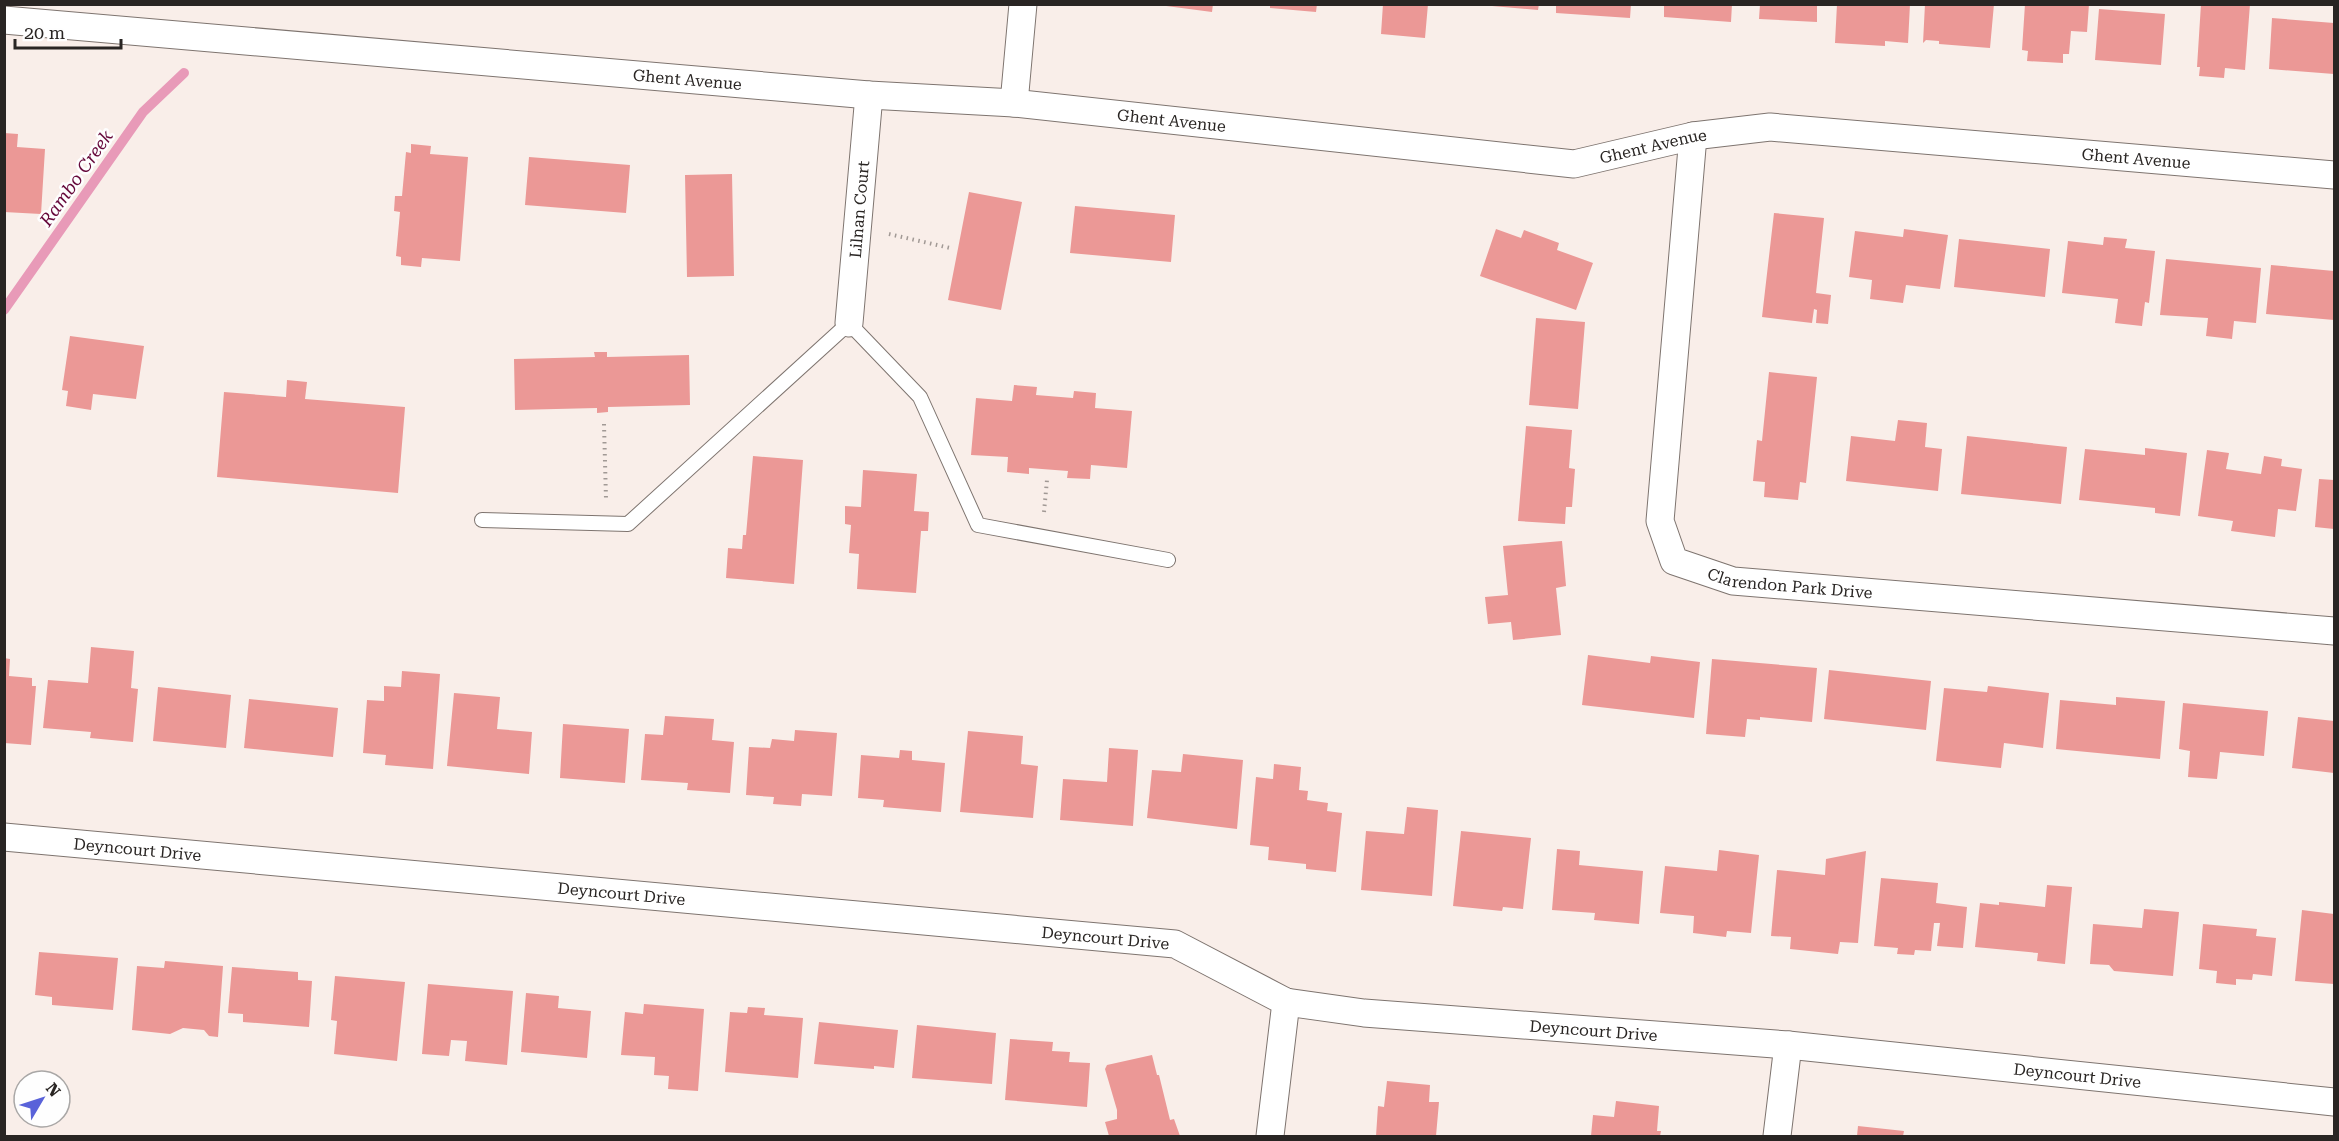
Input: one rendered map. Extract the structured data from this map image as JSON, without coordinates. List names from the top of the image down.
{
  "streets": {
    "street": [
      "Ghent Avenue",
      "Lilnan Court",
      "Clarendon Park Drive",
      "Deyncourt Drive"
    ]
  },
  "crossings": [
    ["Ghent Avenue", "Lilnan Court"],
    ["Ghent Avenue", "Clarendon Park Drive"]
  ],
  "water": ["Rambo Creek"],
  "scale_bar": "20 m",
  "north": "top right"
}
